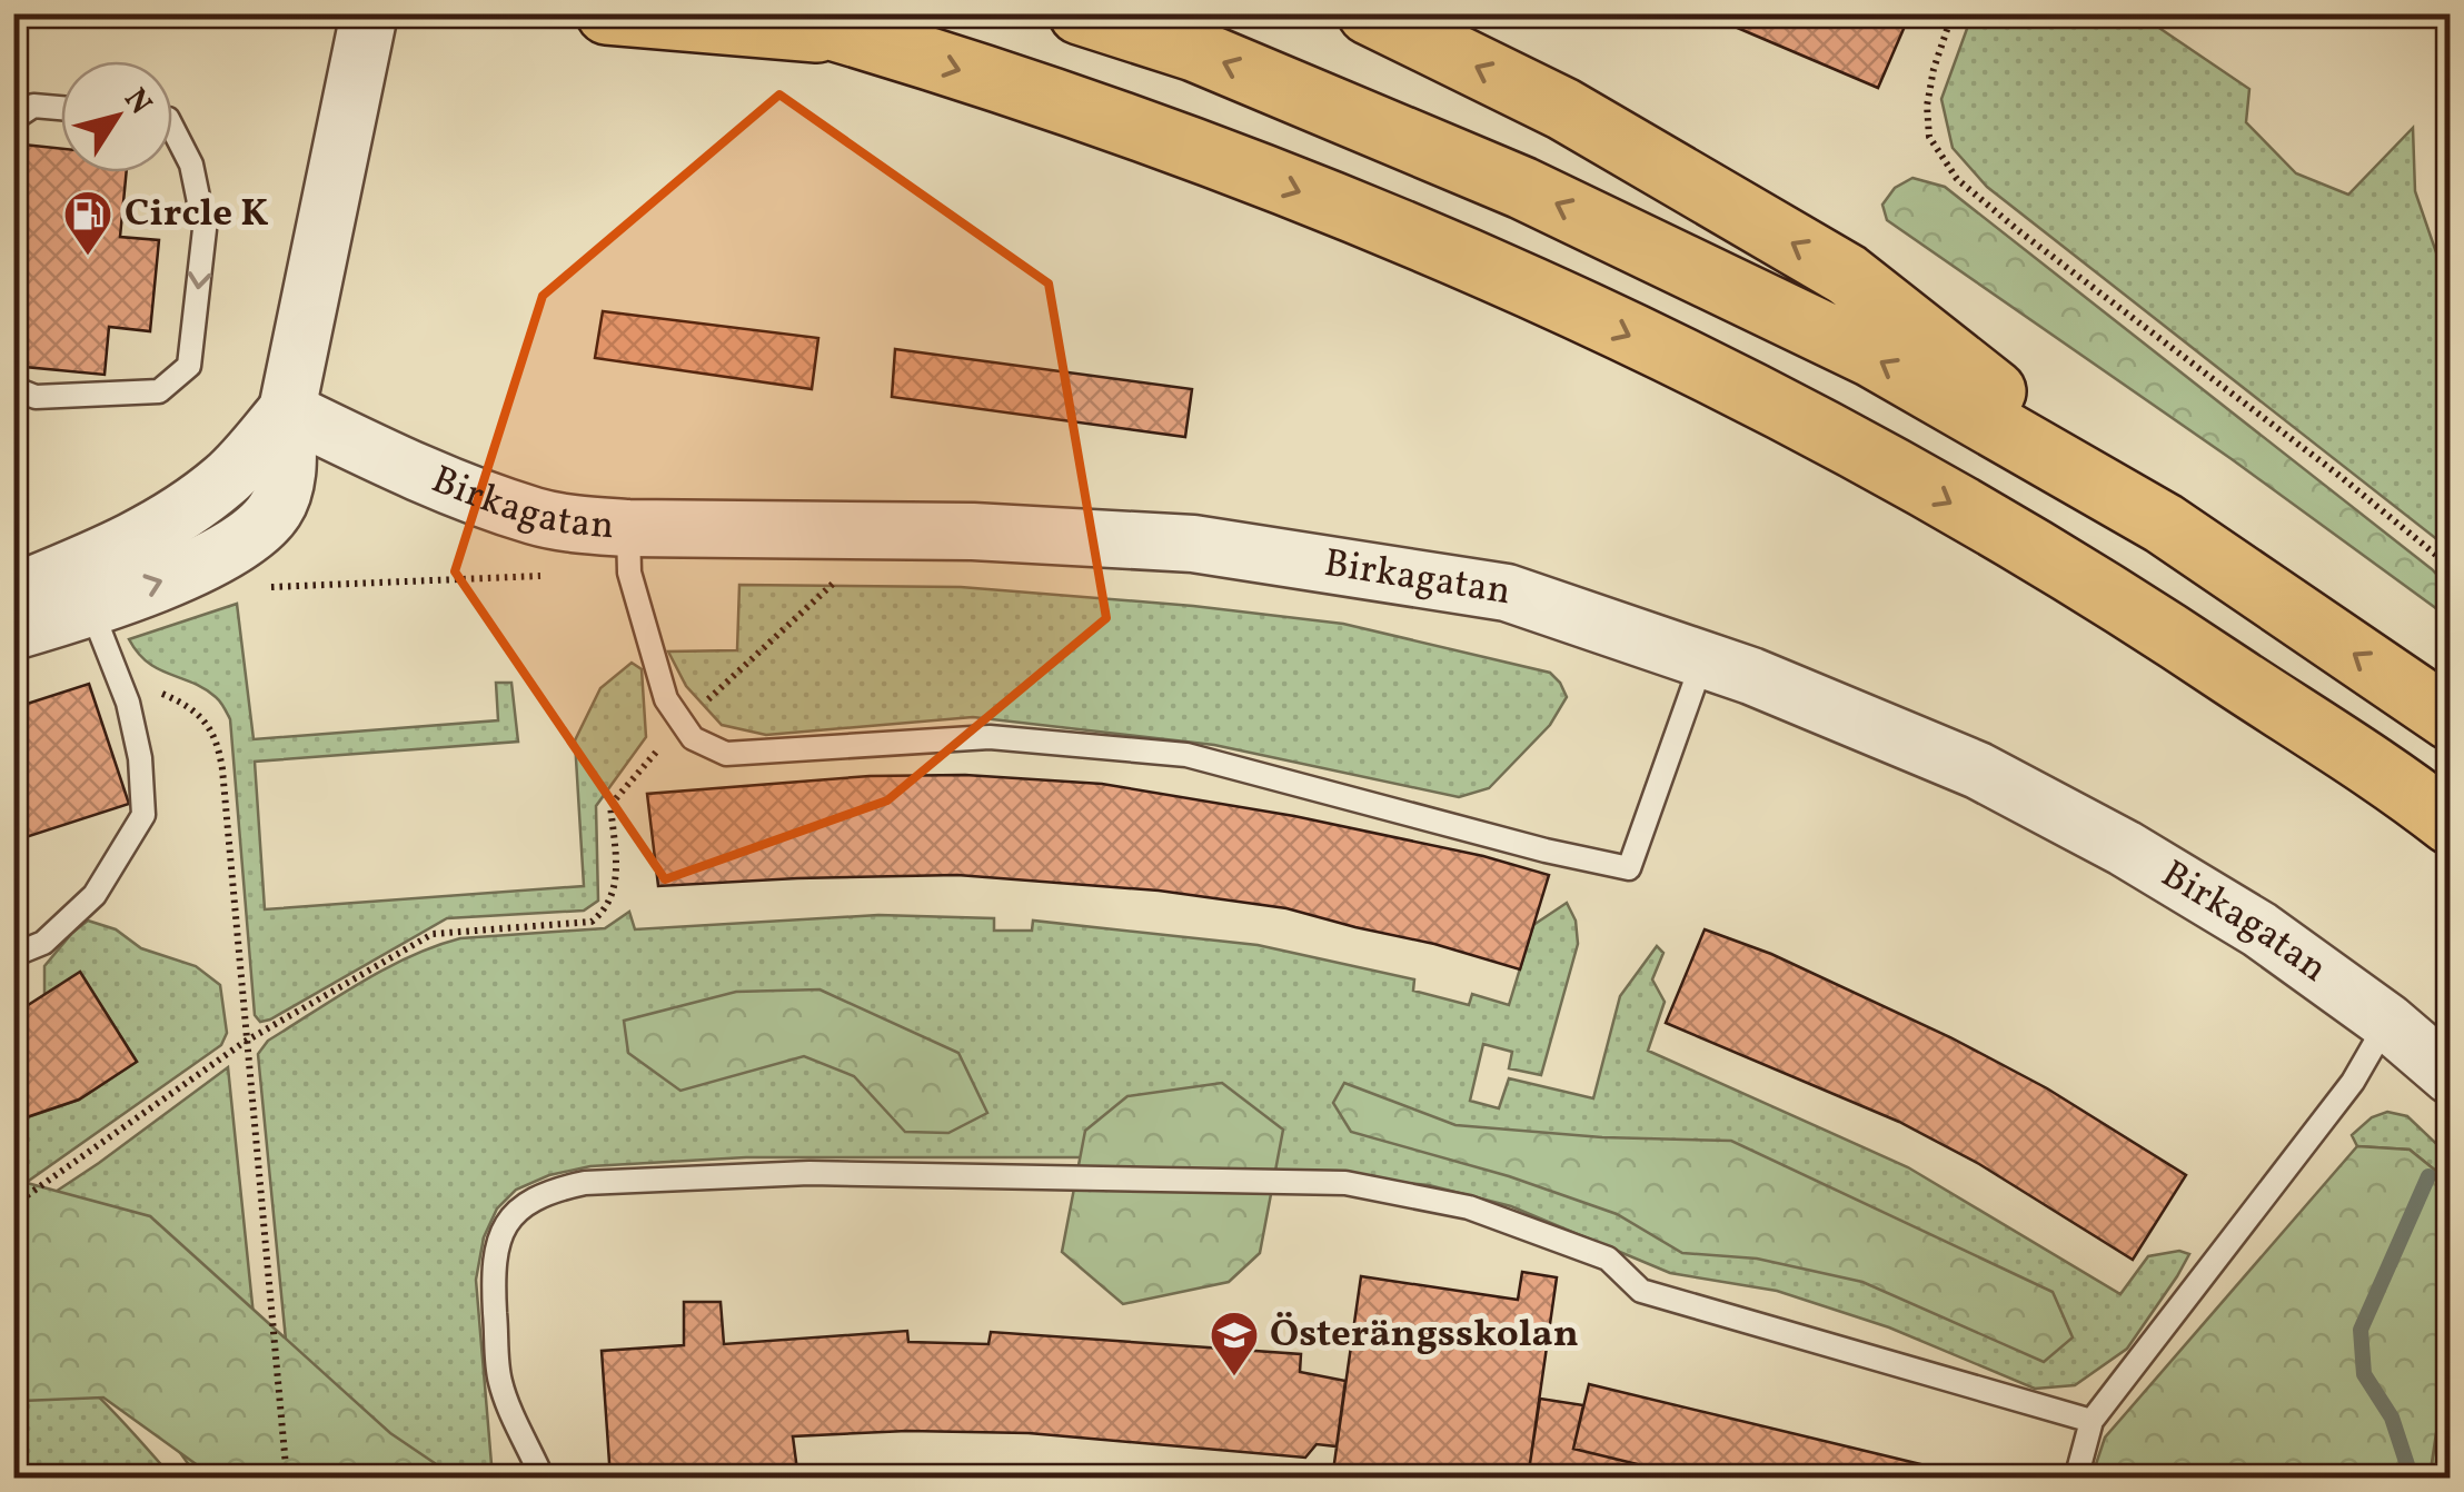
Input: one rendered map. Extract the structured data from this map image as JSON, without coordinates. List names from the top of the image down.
{
  "streets": {
    "street": ["Birkagatan"]
  },
  "places": {
    "fuel station": ["Circle K"],
    "school or university": ["Österängsskolan"]
  },
  "north": "top right"
}
